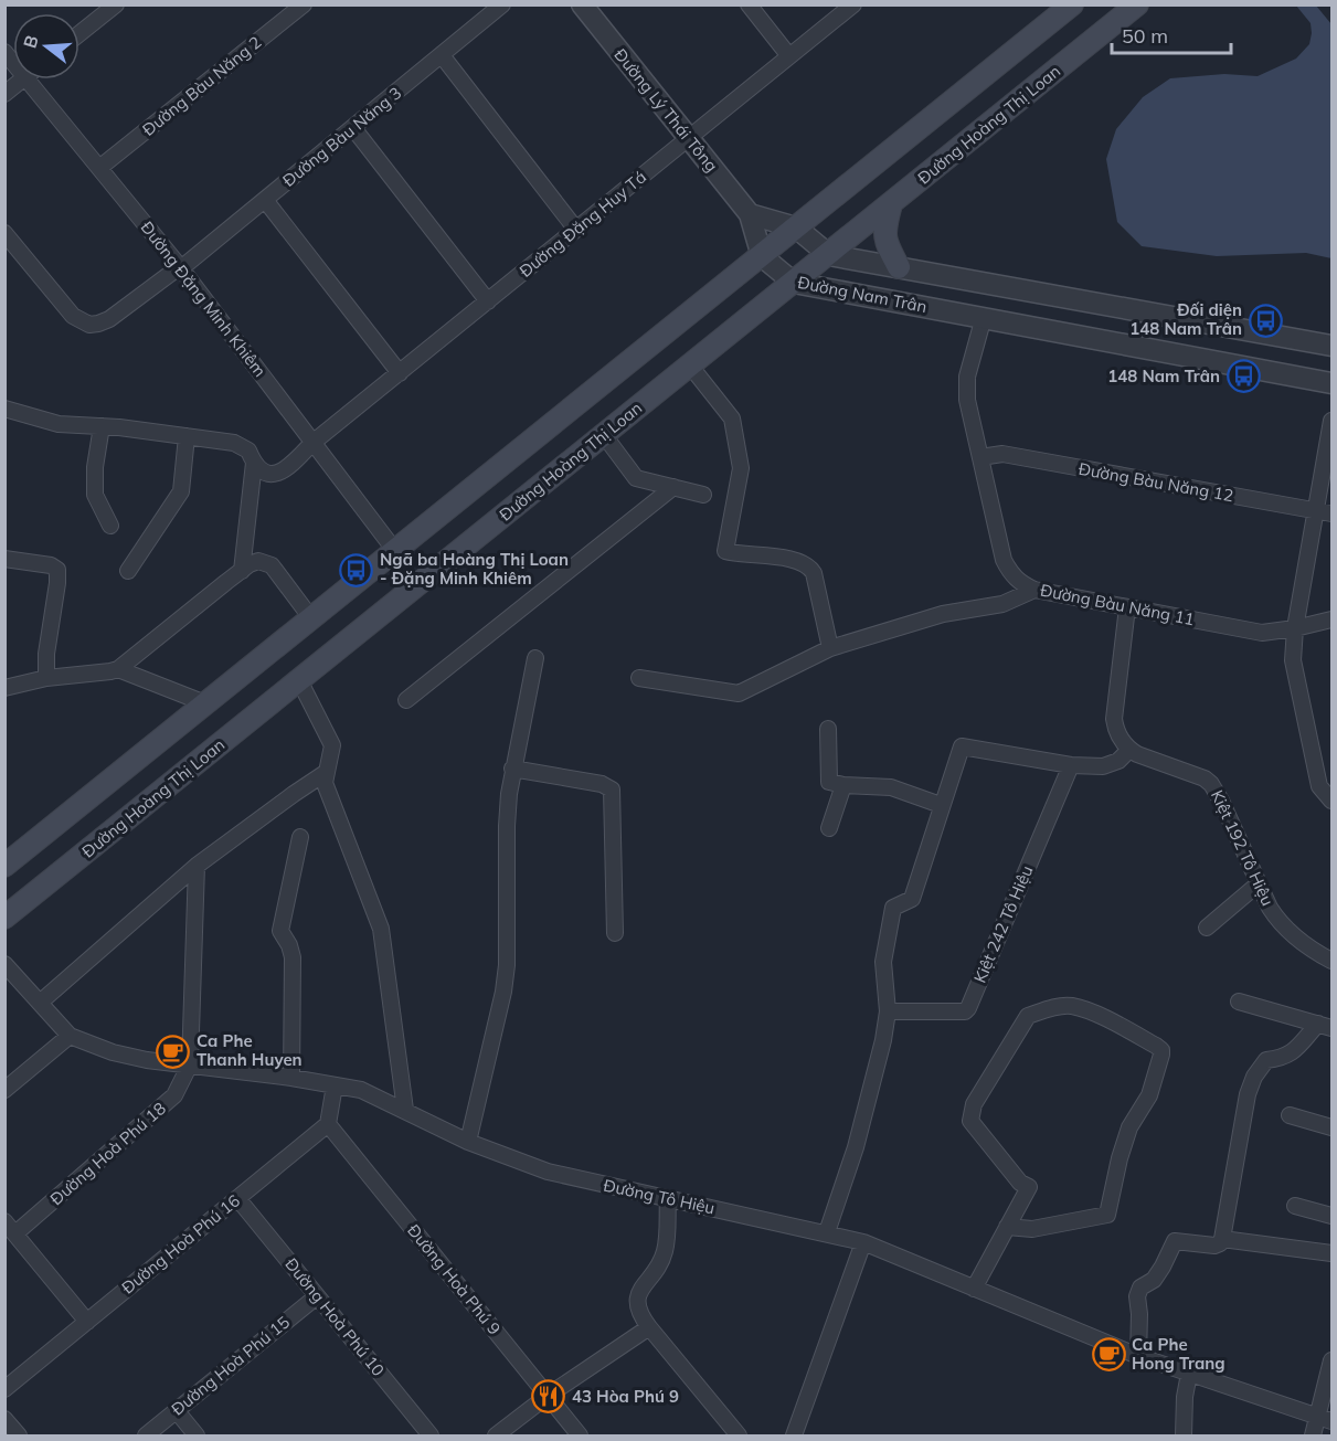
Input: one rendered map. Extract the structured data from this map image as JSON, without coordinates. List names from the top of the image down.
{
  "streets": {
    "main road": ["Đường Hoàng Thị Loan"],
    "street": [
      "Đường Bàu Năng 2",
      "Đường Lý Thái Tông",
      "Đường Bàu Năng 3",
      "Đường Đặng Huy Tá",
      "Đường Nam Trân",
      "Đường Đặng Minh Khiêm",
      "Đường Bàu Năng 12",
      "Đường Bàu Năng 11",
      "Kiệt 192 Tô Hiệu",
      "Kiệt 242 Tô Hiệu",
      "Đường Hoà Phú 18",
      "Đường Tô Hiệu",
      "Đường Hoà Phú 16",
      "Đường Hoà Phú 9",
      "Đường Hoà Phú 10",
      "Đường Hoà Phú 15"
    ]
  },
  "crossings": [
    ["Đường Bàu Năng 2", "Đường Đặng Minh Khiêm"],
    ["Đường Lý Thái Tông", "Đường Đặng Huy Tá"],
    ["Đường Lý Thái Tông", "Đường Nam Trân"],
    ["Đường Hoàng Thị Loan", "Đường Nam Trân"],
    ["Đường Bàu Năng 3", "Đường Đặng Minh Khiêm"],
    ["Đường Đặng Huy Tá", "Đường Đặng Minh Khiêm"],
    ["Đường Nam Trân", "Đường Bàu Năng 11"],
    ["Đường Bàu Năng 12", "Đường Bàu Năng 11"],
    ["Đường Hoà Phú 18", "Đường Tô Hiệu"],
    ["Đường Hoà Phú 16", "Đường Hoà Phú 9"],
    ["Đường Hoà Phú 16", "Đường Hoà Phú 10"],
    ["Đường Hoà Phú 10", "Đường Hoà Phú 15"]
  ],
  "places": {
    "bus stop": ["Đối diện 148 Nam Trân", "148 Nam Trân", "Ngã ba Hoàng Thị Loan - Đặng Minh Khiêm"],
    "cafe": ["Ca Phe Thanh Huyen", "Ca Phe Hong Trang"],
    "restaurant": ["43 Hòa Phú 9"]
  },
  "scale_bar": "50 m",
  "north": "left"
}
